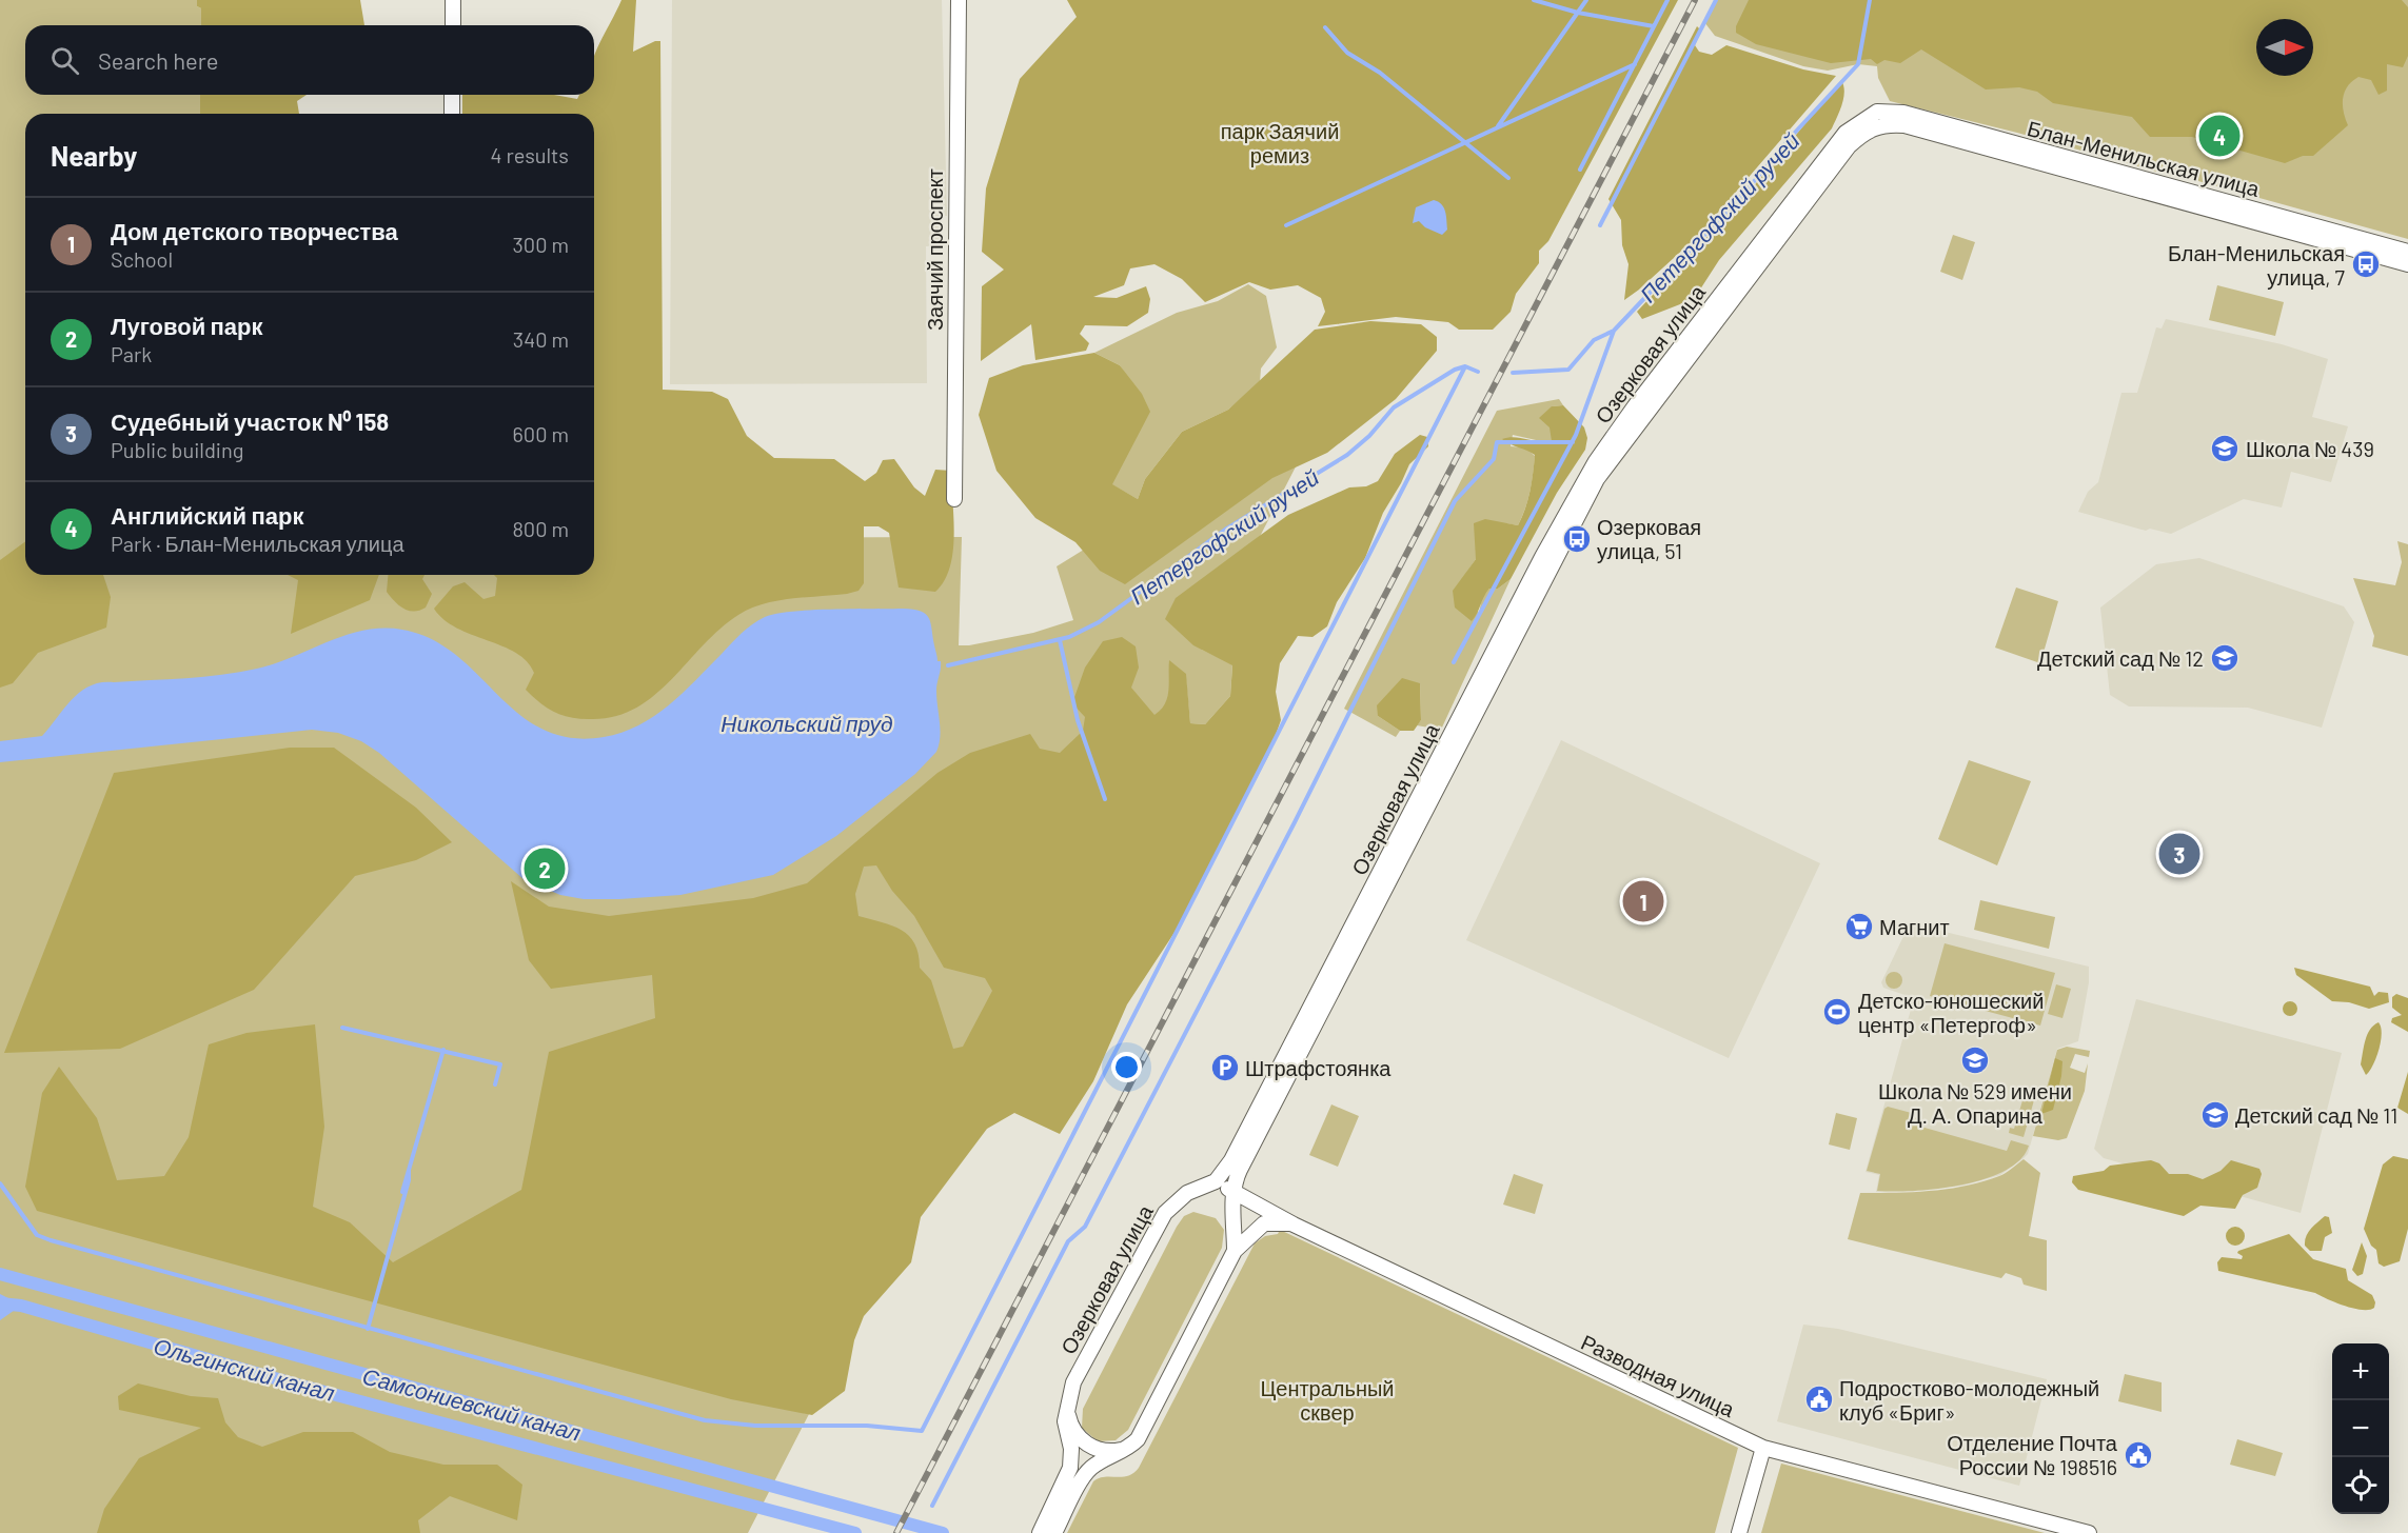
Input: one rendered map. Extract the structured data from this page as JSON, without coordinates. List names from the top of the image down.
{
  "streets": {
    "street": [
      "Блан-Менильская улица",
      "Заячий проспект",
      "Озерковая улица",
      "Разводная улица"
    ]
  },
  "crossings": [
    ["Блан-Менильская улица", "Озерковая улица"],
    ["Озерковая улица", "Разводная улица"]
  ],
  "water": [
    "Петергофский ручей",
    "Никольский пруд",
    "Ольгинский канал",
    "Самсониевский канал"
  ],
  "parks": ["парк Заячий ремиз", "Центральный сквер"],
  "places": {
    "bus stop": ["Блан-Менильская улица, 7", "Озерковая улица, 51"],
    "school or university": [
      "Школа № 439",
      "Детский сад № 12",
      "Школа № 529 имени Д. А. Опарина",
      "Детский сад № 11"
    ],
    "supermarket": ["Магнит"],
    "sports": ["Детско-юношеский центр «Петергоф»"],
    "parking": ["Штрафстоянка"],
    "public building": ["Подростково-молодежный клуб «Бриг»", "Отделение Почта России № 198516"]
  },
  "north": "right",
  "page": {
    "search": "Search here",
    "pins": [
      "4",
      "3",
      "2",
      "1"
    ],
    "heading": ["Nearby", "4 results"],
    "list": [
      {
        "mark": "1",
        "name": "Дом детского творчества",
        "note": "School",
        "value": "300 m"
      },
      {
        "mark": "2",
        "name": "Луговой парк",
        "note": "Park",
        "value": "340 m"
      },
      {
        "mark": "3",
        "name": "Судебный участок N⁰ 158",
        "note": "Public building",
        "value": "600 m"
      },
      {
        "mark": "4",
        "name": "Английский парк",
        "note": "Park · Блан-Менильская улица",
        "value": "800 m"
      }
    ],
    "map_buttons": ["+", "−"]
  }
}
